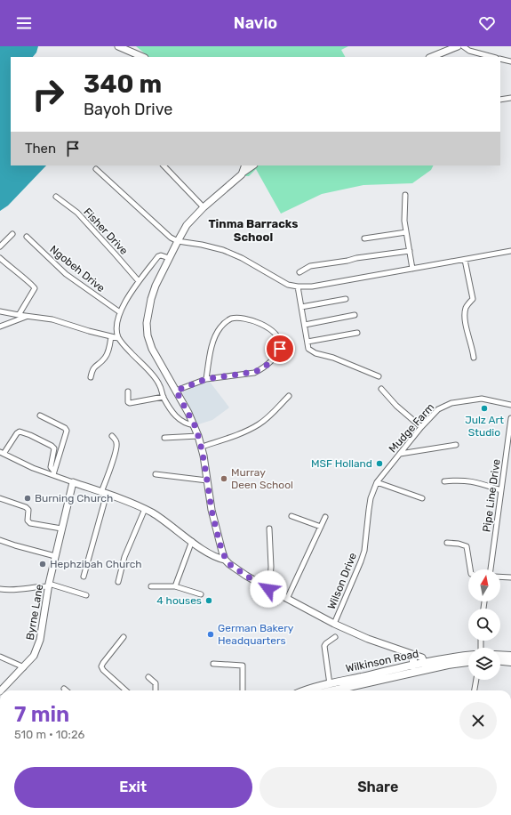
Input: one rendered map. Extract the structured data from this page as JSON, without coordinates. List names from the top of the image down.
{
  "streets": {
    "main road": ["Byrne Lane", "Wilkinson Road"],
    "street": [
      "Fisher Drive",
      "Ngobeh Drive",
      "Mudge Farm",
      "Pipe Line Drive",
      "Wilson Drive"
    ]
  },
  "crossings": [
    ["Mudge Farm", "Wilson Drive"]
  ],
  "districts": ["Tinma Barracks School"],
  "places": [
    "Julz Art Studio",
    "MSF Holland",
    "Murray Deen School",
    "Burning Church",
    "Hephzibah Church",
    "4 houses",
    "German Bakery Headquarters"
  ],
  "north": "top",
  "page": {
    "header": "Navio",
    "turn": ["340 m", "Bayoh Drive"],
    "then": "Then",
    "heading": ["7 min", "510 m · 10:26"],
    "buttons": ["Exit", "Share"]
  }
}
